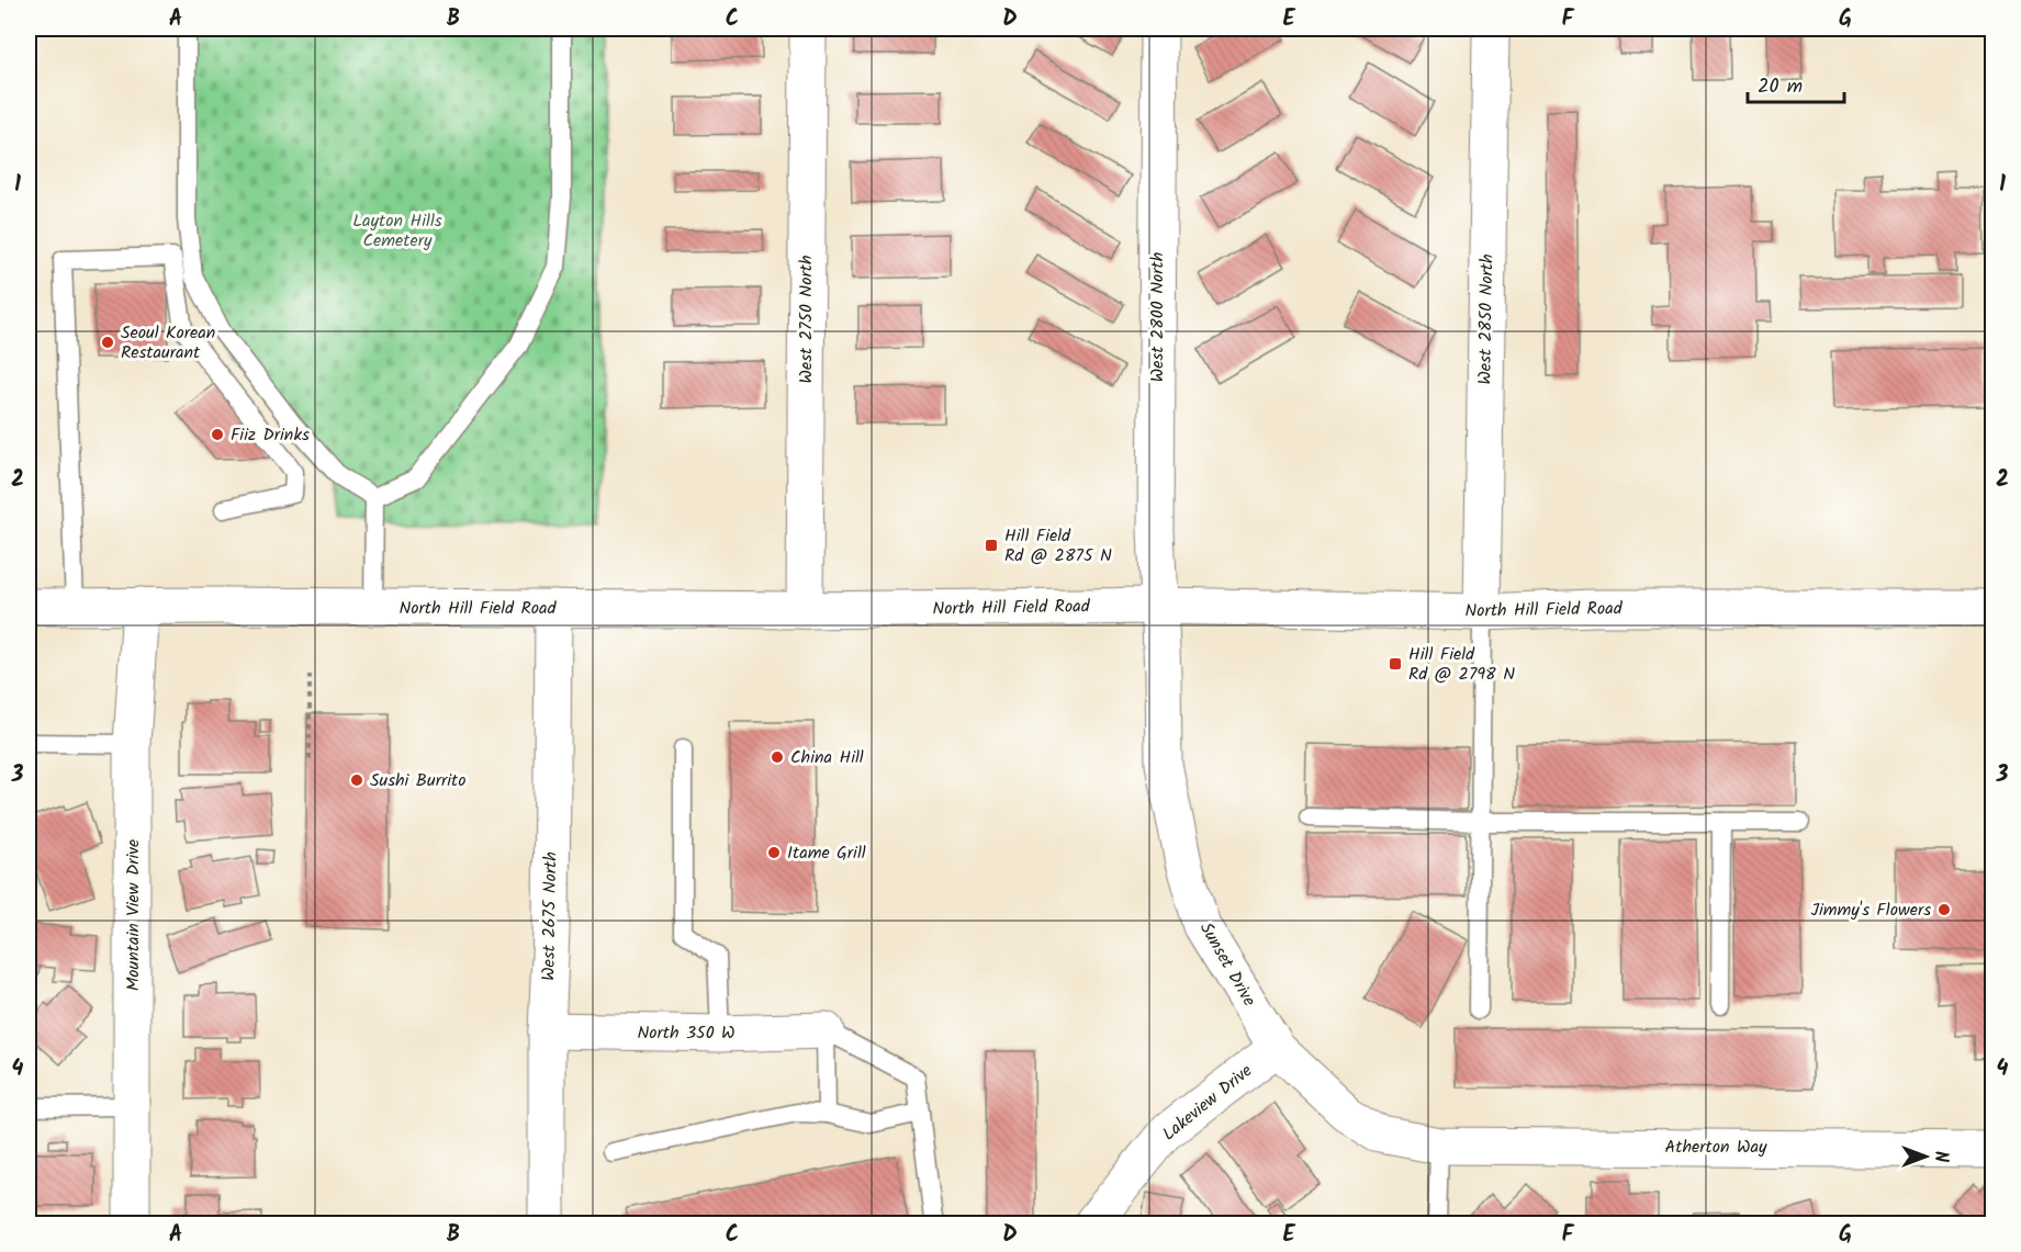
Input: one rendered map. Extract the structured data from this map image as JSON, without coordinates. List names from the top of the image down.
{
  "streets": {
    "street": [
      "West 2800 North",
      "West 2750 North",
      "West 2850 North",
      "North Hill Field Road",
      "Mountain View Drive",
      "West 2675 North",
      "Sunset Drive",
      "North 350 W",
      "Lakeview Drive",
      "Atherton Way"
    ]
  },
  "crossings": [
    ["West 2800 North", "North Hill Field Road"],
    ["West 2800 North", "Sunset Drive"],
    ["West 2750 North", "North Hill Field Road"],
    ["West 2850 North", "North Hill Field Road"],
    ["North Hill Field Road", "Mountain View Drive"],
    ["North Hill Field Road", "West 2675 North"],
    ["North Hill Field Road", "Sunset Drive"],
    ["West 2675 North", "North 350 W"],
    ["Sunset Drive", "Lakeview Drive"],
    ["Sunset Drive", "Atherton Way"]
  ],
  "parks": ["Layton Hills Cemetery"],
  "places": {
    "other": [
      "Seoul Korean Restaurant",
      "Fiiz Drinks",
      "China Hill",
      "Sushi Burrito",
      "Itame Grill",
      "Jimmy's Flowers"
    ],
    "transit": ["Hill Field Rd @ 2875 N", "Hill Field Rd @ 2798 N"]
  },
  "scale_bar": "20 m",
  "north": "right",
  "grid": {
    "columns": [
      "A",
      "B",
      "C",
      "D",
      "E",
      "F",
      "G"
    ],
    "rows": [
      "1",
      "2",
      "3",
      "4"
    ]
  }
}
